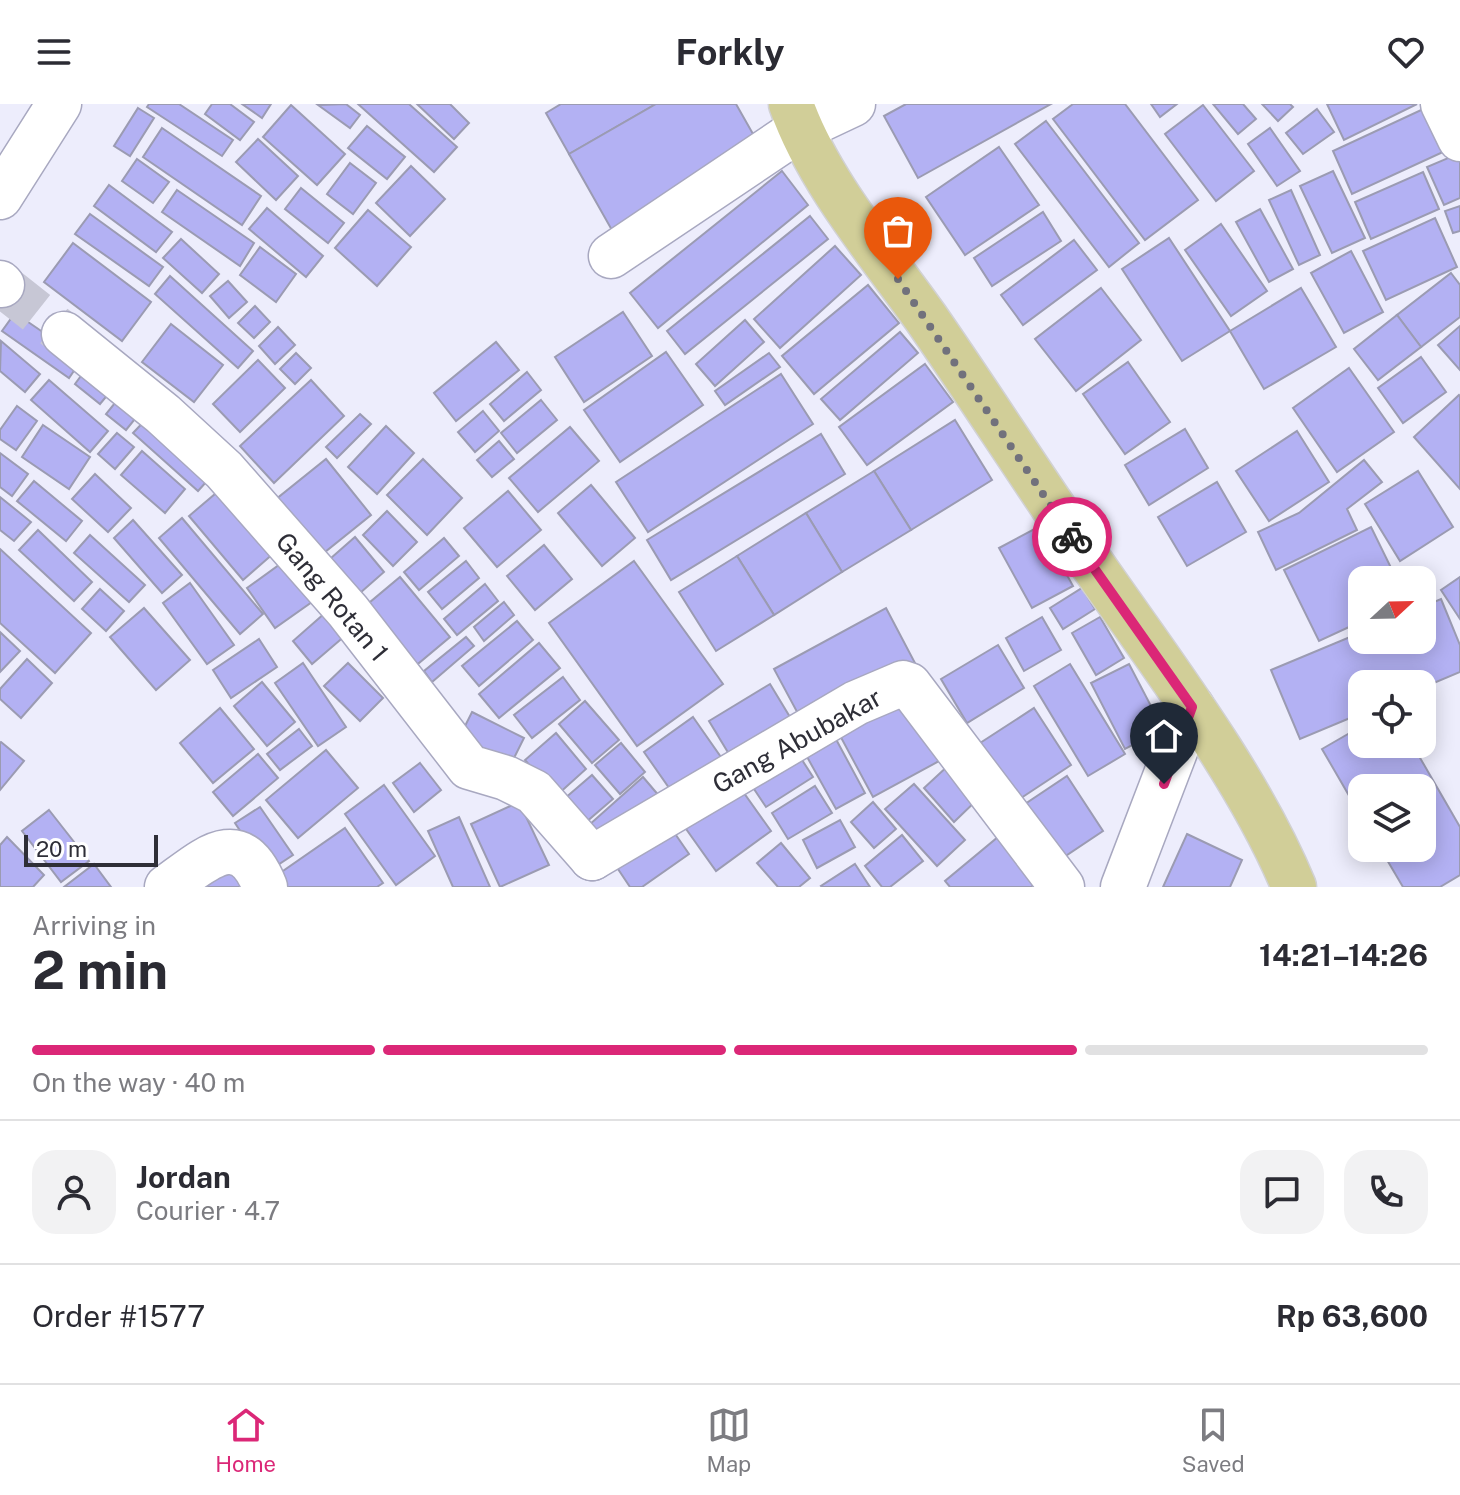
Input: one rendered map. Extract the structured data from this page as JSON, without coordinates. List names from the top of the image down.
{
  "streets": {
    "street": ["Gang Rotan 1", "Gang Abubakar"]
  },
  "crossings": [
    ["Gang Rotan 1", "Gang Abubakar"]
  ],
  "scale_bar": "20 m",
  "north": "right",
  "page": {
    "header": "Forkly",
    "scale": "20 m",
    "heading": ["2 min", "Arriving in", "14:21–14:26"],
    "panel": [
      "Jordan",
      "Courier · 4.7",
      "Order #1577",
      "Rp 63,600"
    ],
    "bar": "On the way · 40 m",
    "tabs": ["Home", "Map", "Saved"]
  }
}
